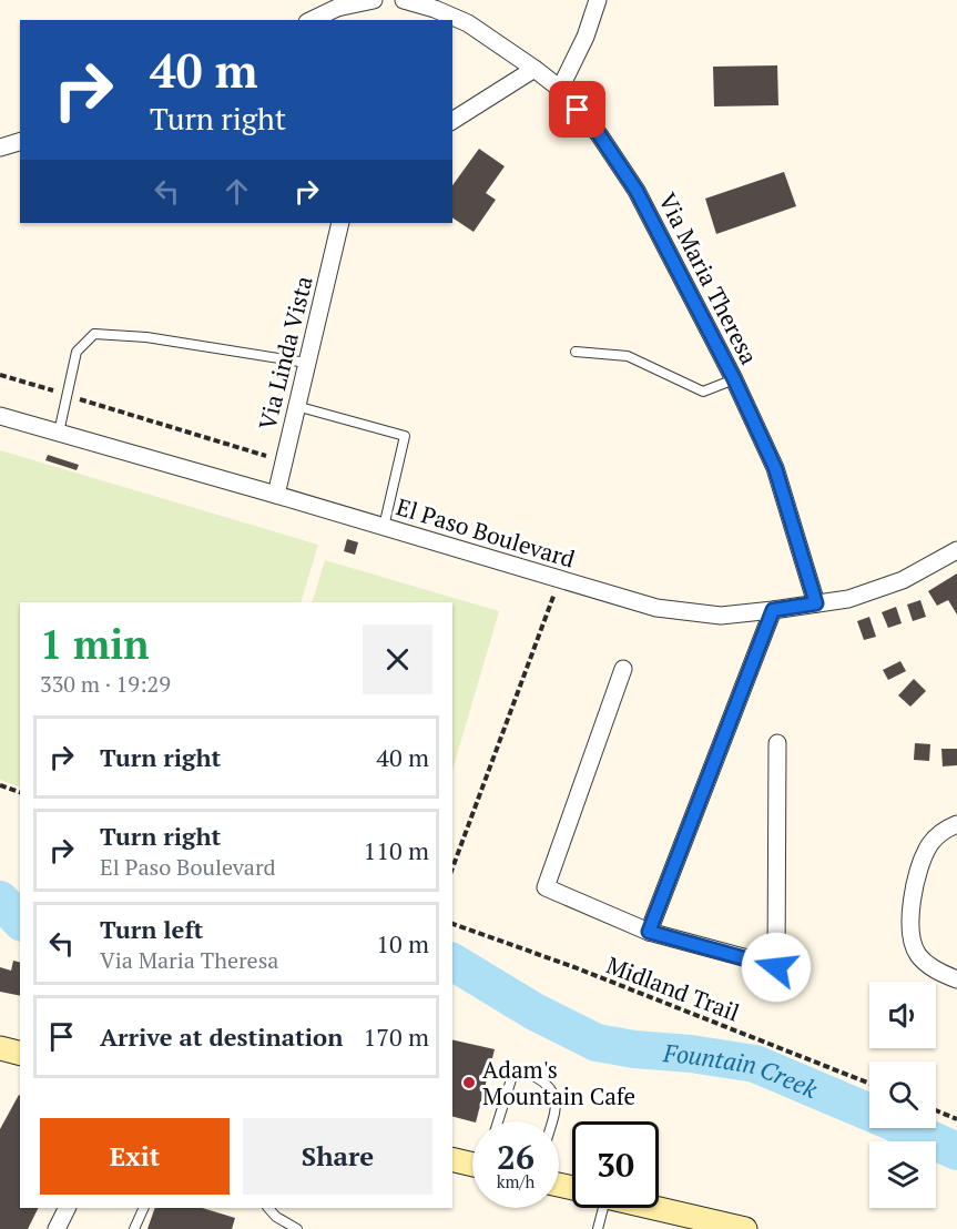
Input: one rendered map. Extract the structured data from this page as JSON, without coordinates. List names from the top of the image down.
{
  "streets": {
    "street": ["Via Maria Theresa", "Via Linda Vista", "El Paso Boulevard"],
    "path": ["Midland Trail"]
  },
  "crossings": [
    ["Via Maria Theresa", "El Paso Boulevard"],
    ["Via Linda Vista", "El Paso Boulevard"]
  ],
  "water": ["Fountain Creek"],
  "places": ["Adam's Mountain Cafe"],
  "page": {
    "turn": ["40 m", "Turn right"],
    "heading": ["1 min", "330 m · 19:29"],
    "list": [
      {
        "name": "Turn right",
        "value": "40 m"
      },
      {
        "name": "Turn right",
        "note": "El Paso Boulevard",
        "value": "110 m"
      },
      {
        "name": "Turn left",
        "note": "Via Maria Theresa",
        "value": "10 m"
      },
      {
        "name": "Arrive at destination",
        "value": "170 m"
      }
    ],
    "buttons": ["Exit", "Share"],
    "speed": "26 km/h",
    "limit": "30"
  }
}
